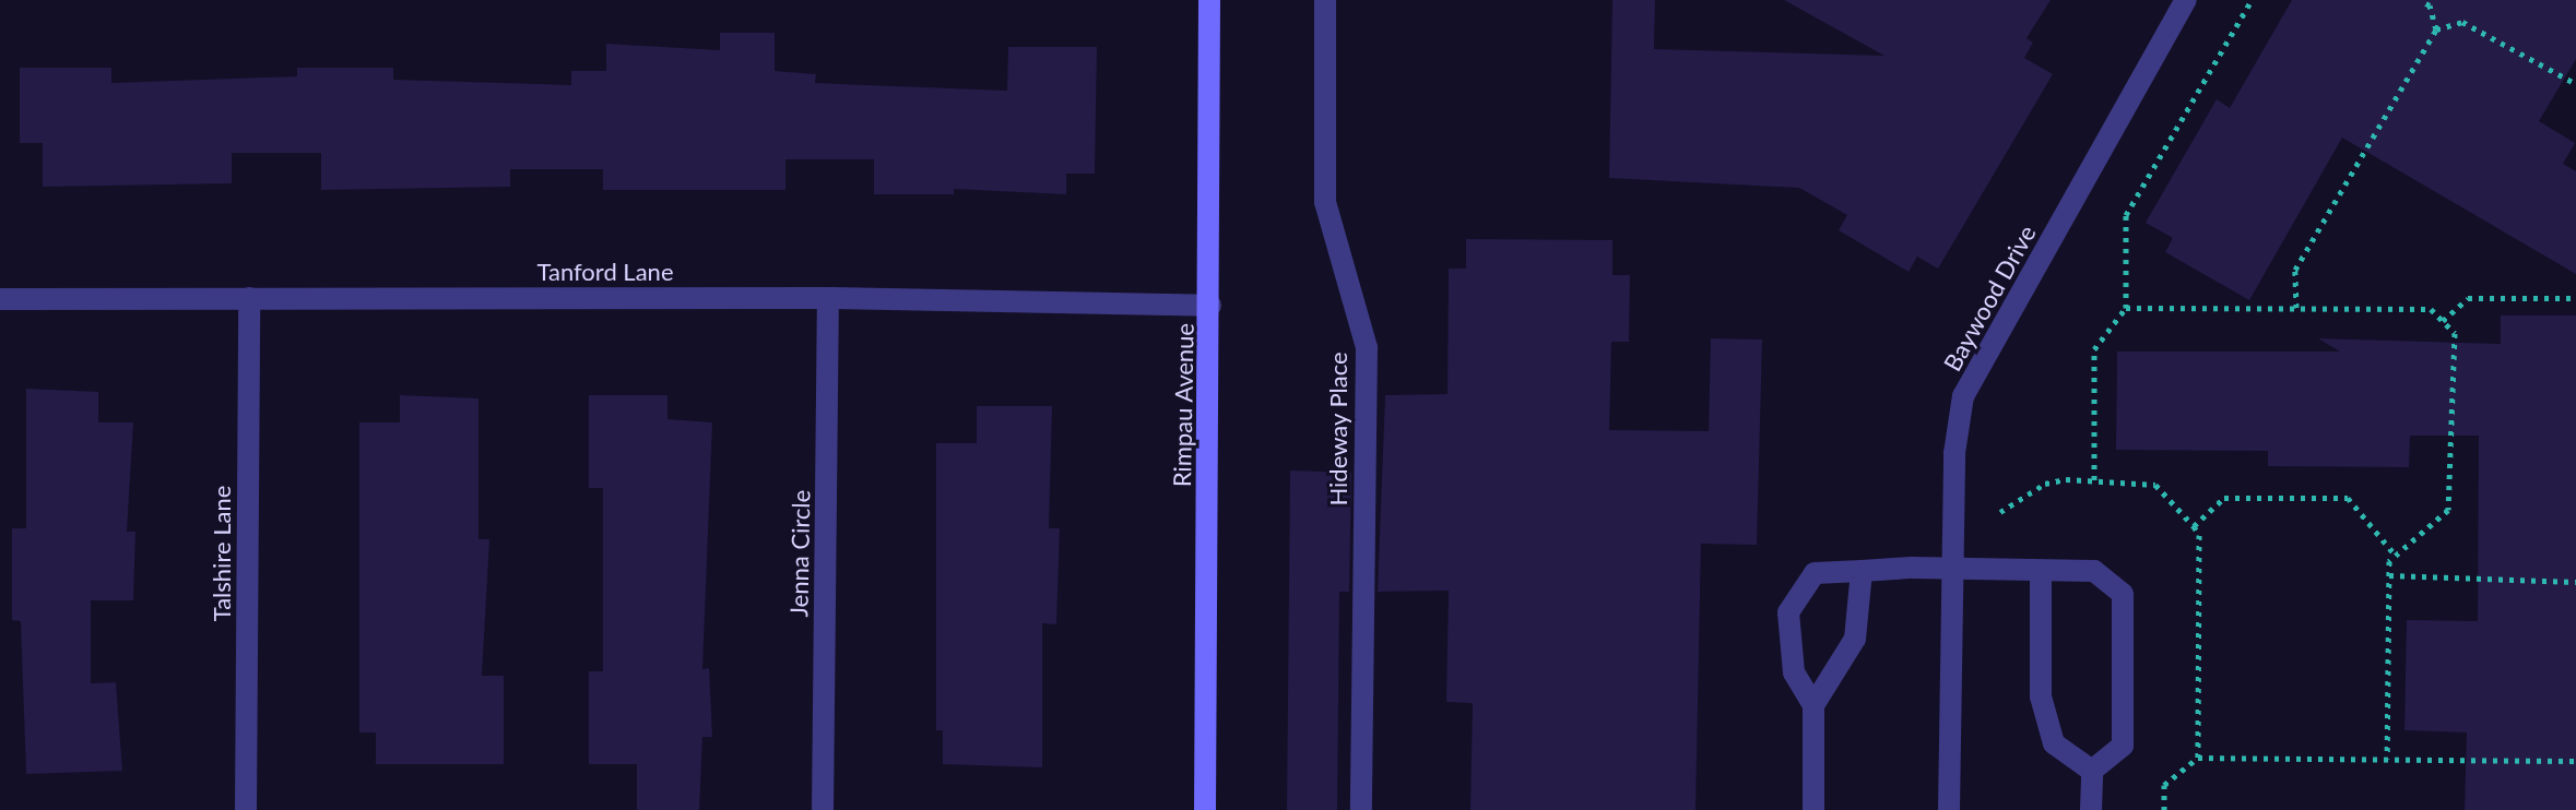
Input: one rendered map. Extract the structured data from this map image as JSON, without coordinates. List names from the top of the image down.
{
  "streets": {
    "main road": ["Rimpau Avenue"],
    "street": [
      "Tanford Lane",
      "Baywood Drive",
      "Hideway Place",
      "Talshire Lane",
      "Jenna Circle"
    ]
  },
  "crossings": [
    ["Tanford Lane", "Rimpau Avenue"],
    ["Tanford Lane", "Talshire Lane"],
    ["Tanford Lane", "Jenna Circle"]
  ]
}
